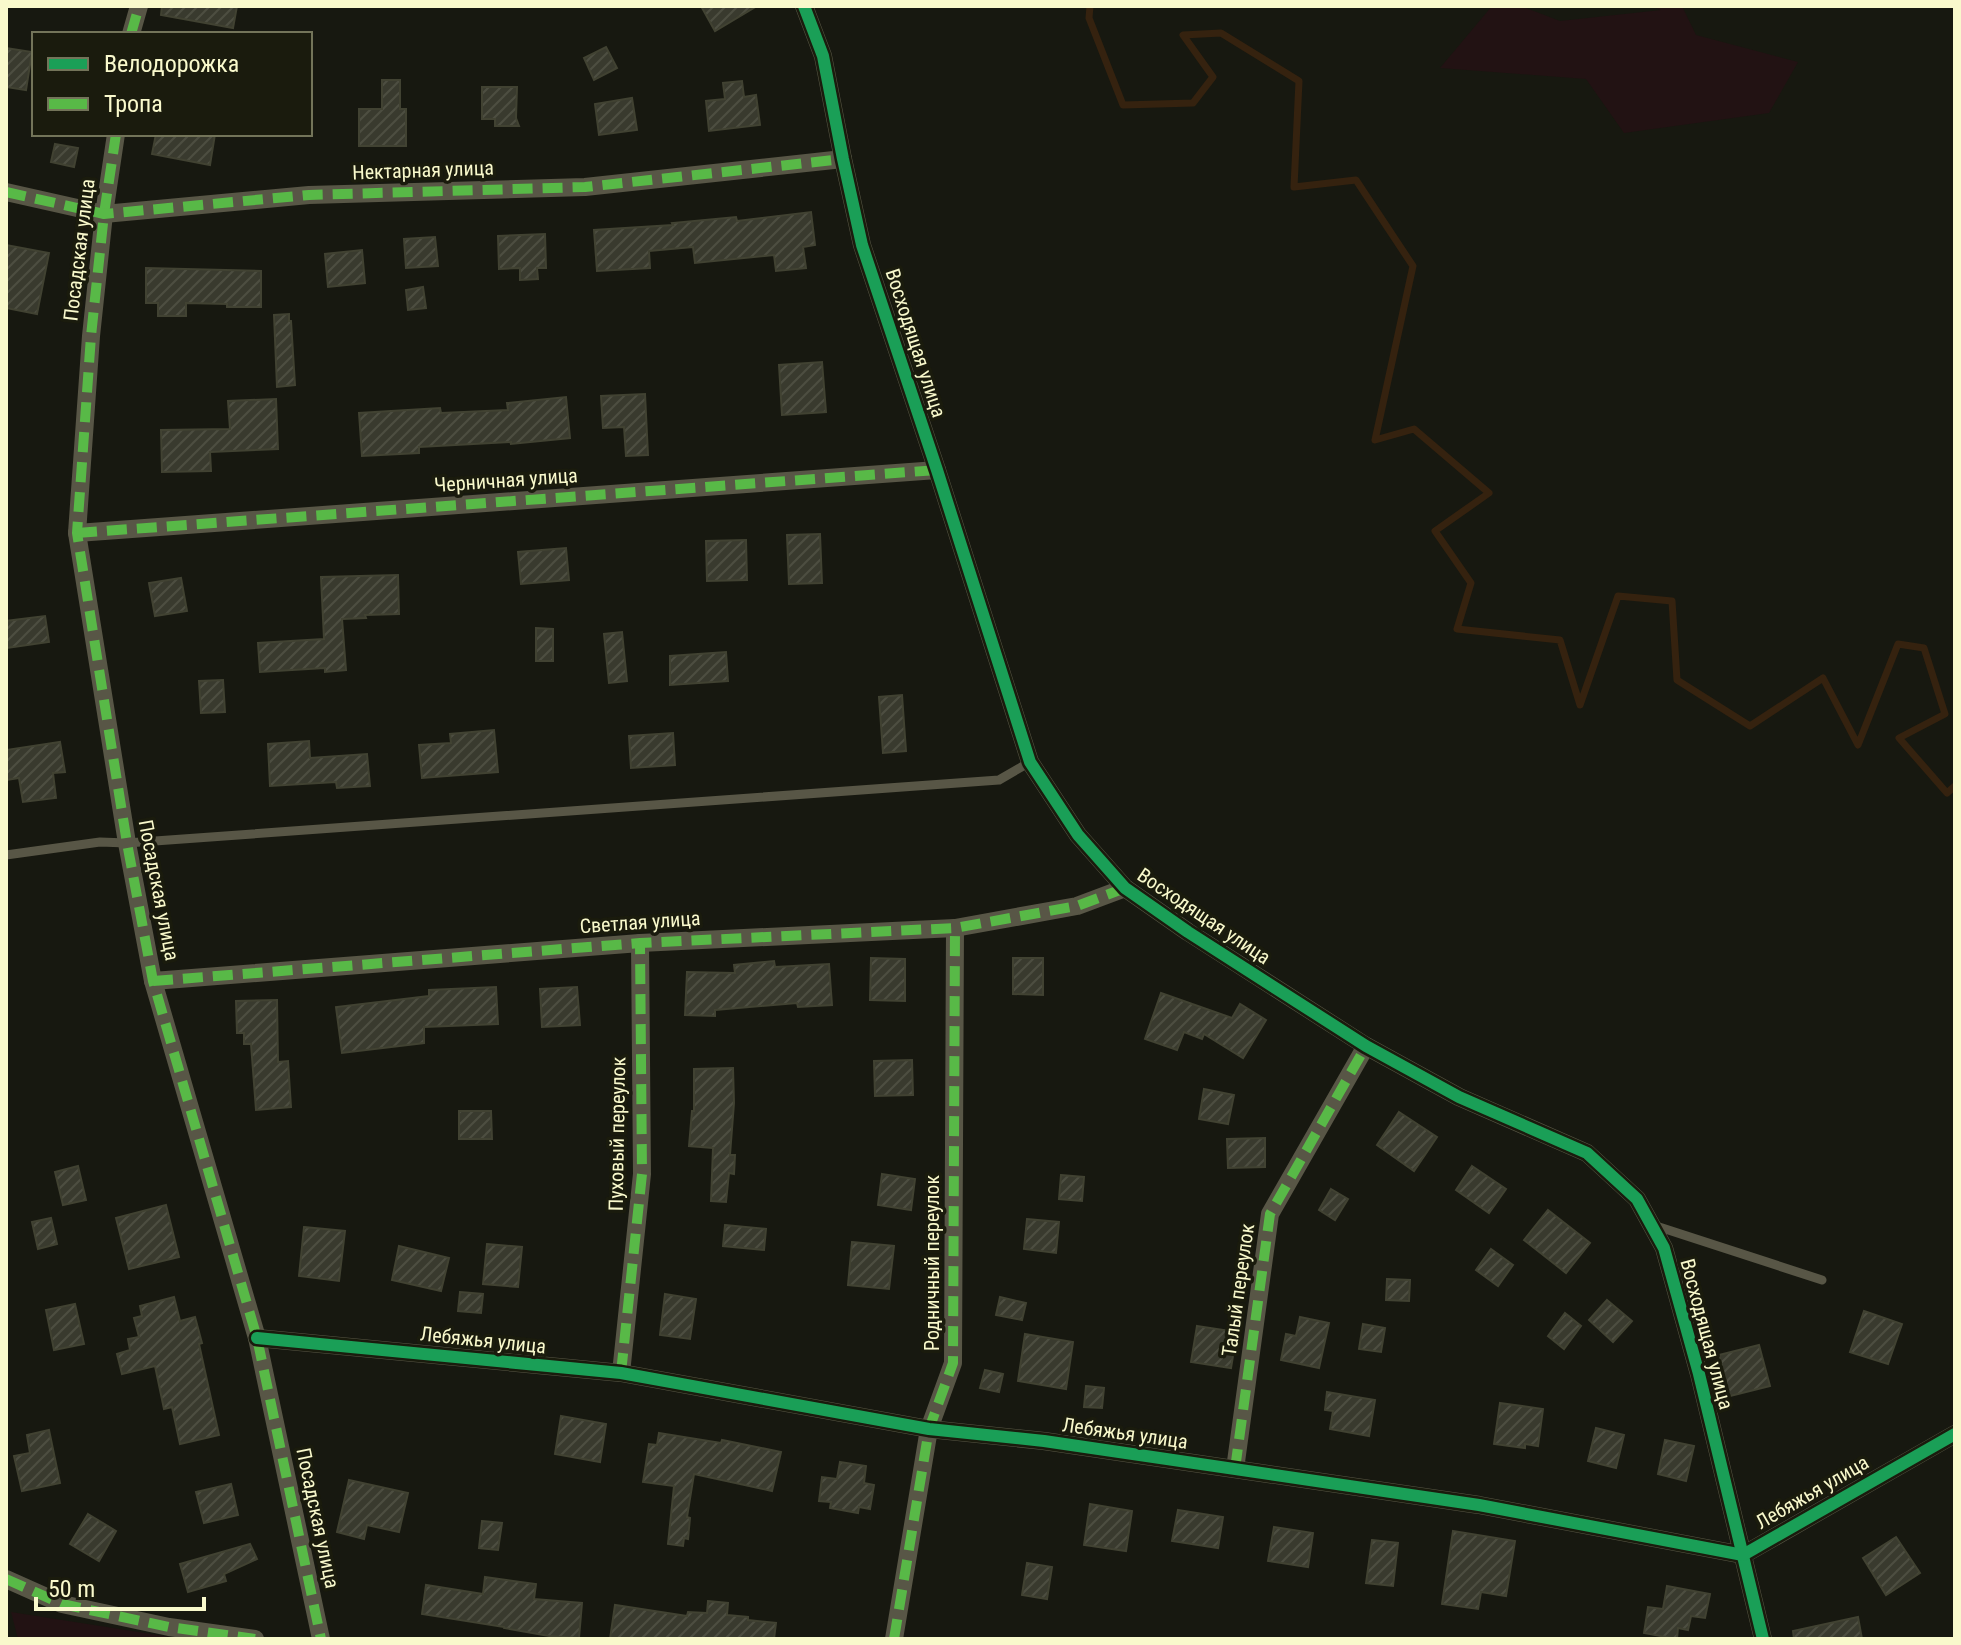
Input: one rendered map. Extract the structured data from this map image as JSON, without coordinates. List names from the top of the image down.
{
  "streets": {
    "street": [
      "Нектарная улица",
      "Посадская улица",
      "Восходящая улица",
      "Черничная улица",
      "Светлая улица",
      "Пуховый переулок",
      "Родничный переулок",
      "Талый переулок",
      "Лебяжья улица"
    ]
  },
  "crossings": [
    ["Нектарная улица", "Посадская улица"],
    ["Нектарная улица", "Восходящая улица"],
    ["Посадская улица", "Черничная улица"],
    ["Посадская улица", "Светлая улица"],
    ["Посадская улица", "Лебяжья улица"],
    ["Восходящая улица", "Черничная улица"],
    ["Восходящая улица", "Светлая улица"],
    ["Восходящая улица", "Талый переулок"],
    ["Восходящая улица", "Лебяжья улица"],
    ["Светлая улица", "Пуховый переулок"],
    ["Светлая улица", "Родничный переулок"],
    ["Пуховый переулок", "Лебяжья улица"],
    ["Родничный переулок", "Лебяжья улица"],
    ["Талый переулок", "Лебяжья улица"]
  ],
  "legend": ["Велодорожка", "Тропа"],
  "scale_bar": "50 m"
}
